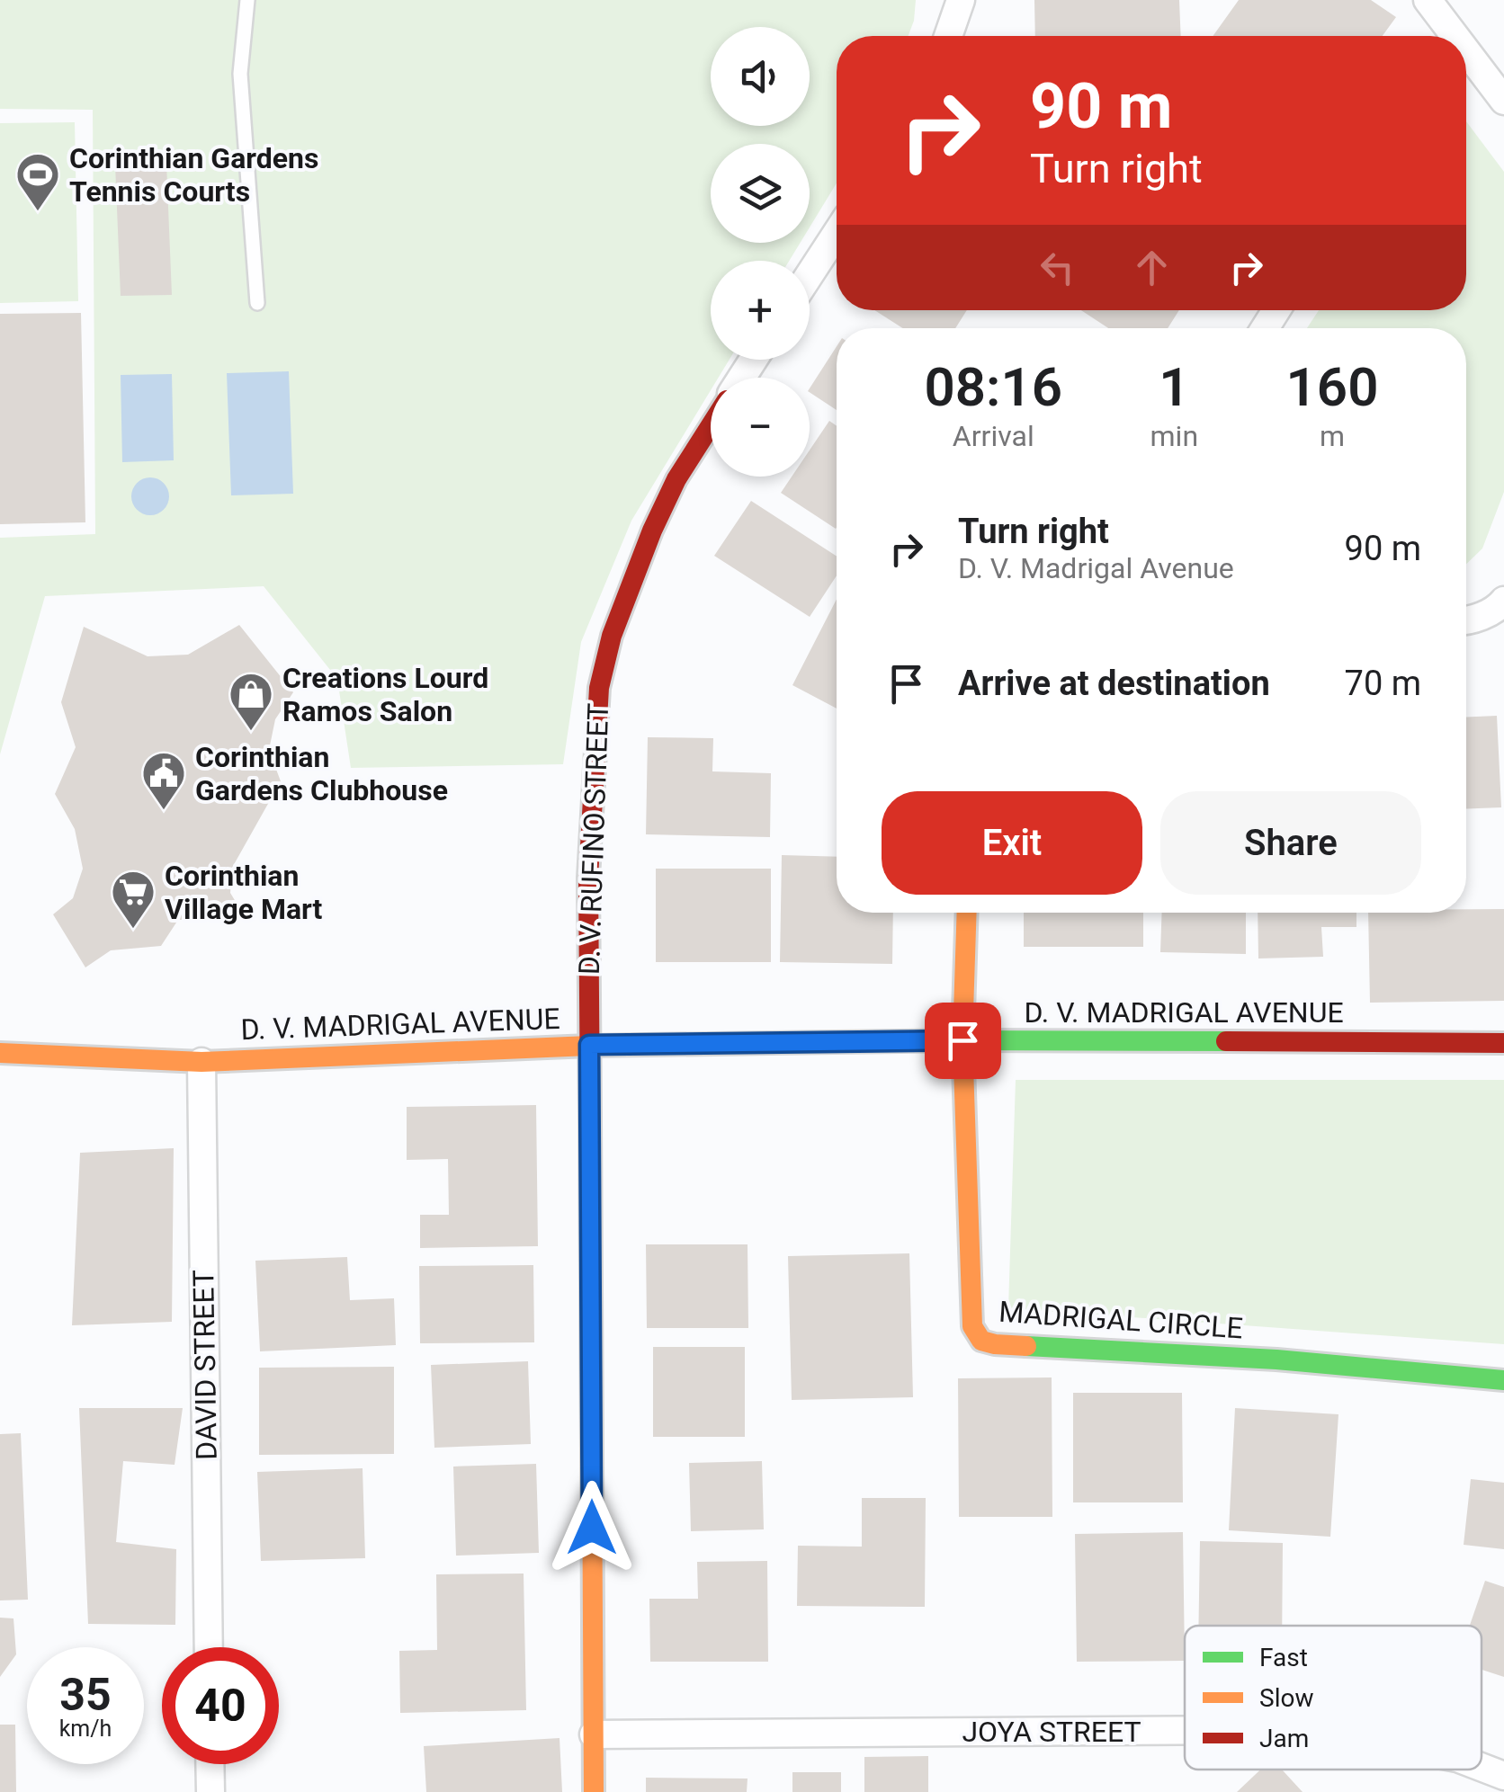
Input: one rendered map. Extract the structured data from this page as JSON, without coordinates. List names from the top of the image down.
{
  "streets": {
    "street": [
      "D. V. RUFINO STREET",
      "D. V. MADRIGAL AVENUE",
      "MADRIGAL CIRCLE",
      "DAVID STREET",
      "JOYA STREET"
    ]
  },
  "crossings": [
    ["D. V. RUFINO STREET", "D. V. MADRIGAL AVENUE"],
    ["D. V. RUFINO STREET", "JOYA STREET"],
    ["D. V. MADRIGAL AVENUE", "MADRIGAL CIRCLE"],
    ["D. V. MADRIGAL AVENUE", "DAVID STREET"]
  ],
  "places": {
    "sports": ["Corinthian Gardens Tennis Courts"],
    "shop": ["Creations Lourd Ramos Salon"],
    "public building": ["Corinthian Gardens Clubhouse"],
    "supermarket": ["Corinthian Village Mart"]
  },
  "legend": ["Fast", "Slow", "Jam"],
  "page": {
    "map_buttons": ["+", "−"],
    "turn": ["90 m", "Turn right"],
    "eta": [
      "08:16",
      "Arrival",
      "1",
      "min",
      "160",
      "m"
    ],
    "list": [
      {
        "name": "Turn right",
        "note": "D. V. Madrigal Avenue",
        "value": "90 m"
      },
      {
        "name": "Arrive at destination",
        "value": "70 m"
      }
    ],
    "buttons": ["Exit", "Share"],
    "speed": "35 km/h",
    "limit": "40"
  }
}
